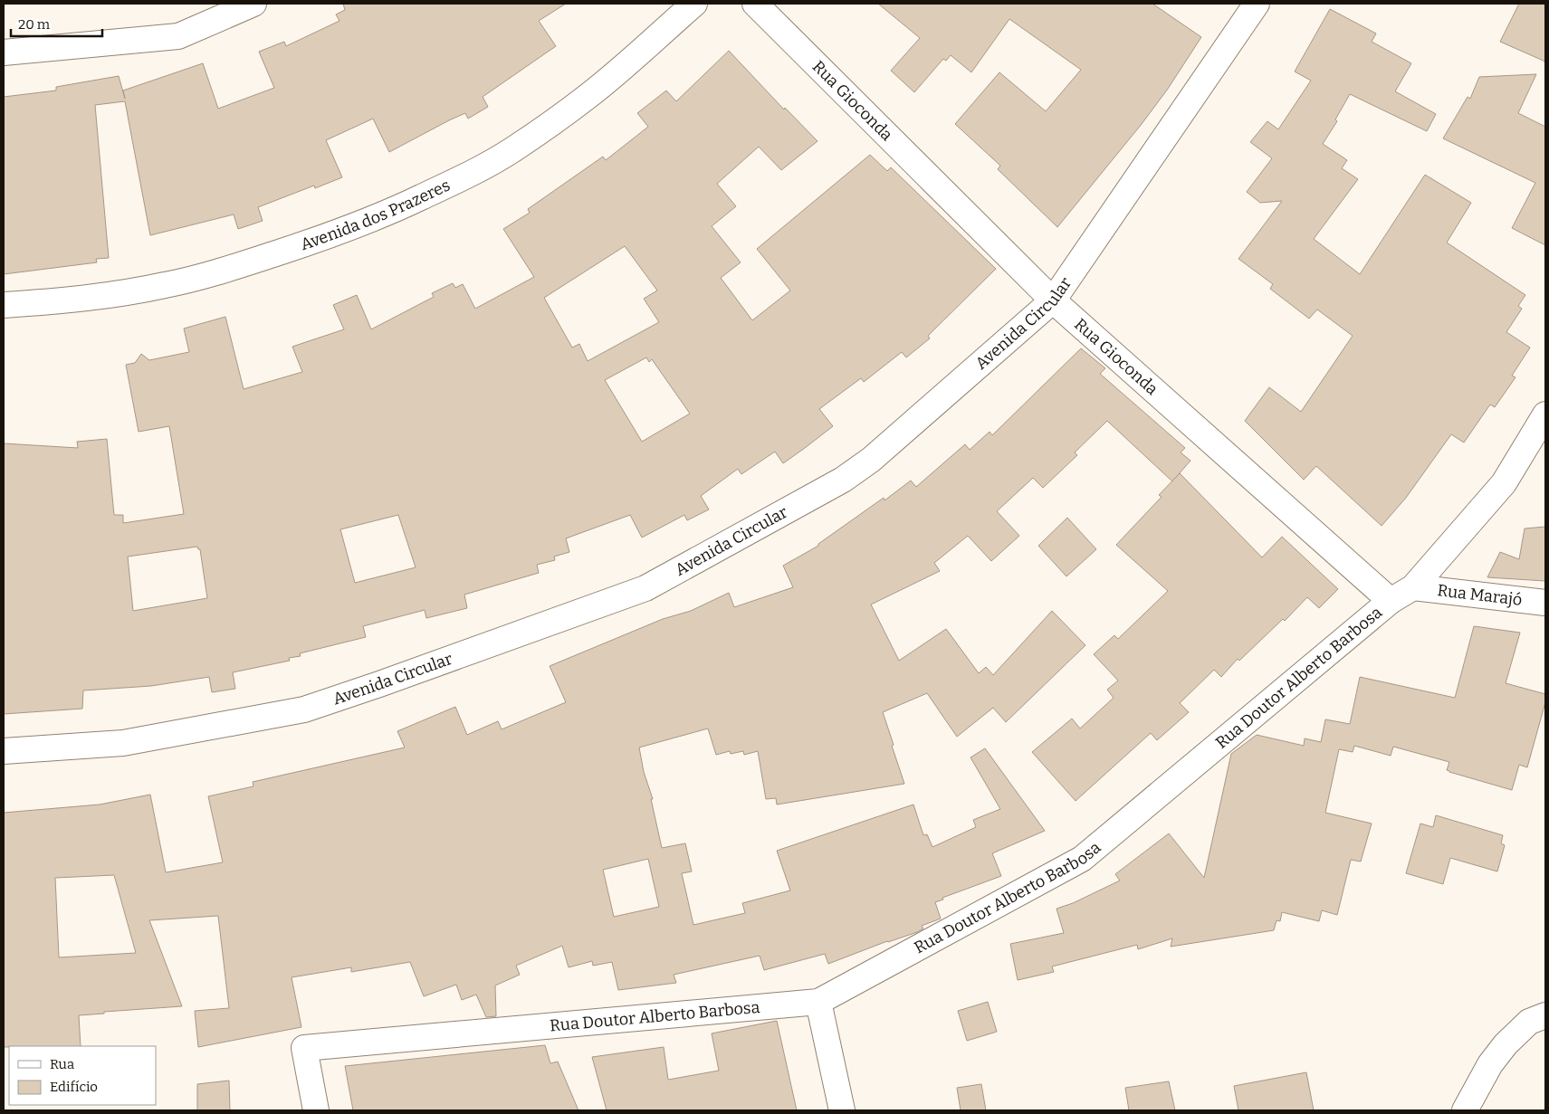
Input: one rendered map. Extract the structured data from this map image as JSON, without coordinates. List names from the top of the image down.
{
  "streets": {
    "street": [
      "Rua Gioconda",
      "Avenida dos Prazeres",
      "Avenida Circular",
      "Rua Marajó",
      "Rua Doutor Alberto Barbosa"
    ]
  },
  "crossings": [
    ["Rua Gioconda", "Avenida Circular"],
    ["Rua Gioconda", "Rua Doutor Alberto Barbosa"],
    ["Rua Marajó", "Rua Doutor Alberto Barbosa"]
  ],
  "legend": ["Rua", "Edifício"],
  "scale_bar": "20 m"
}
